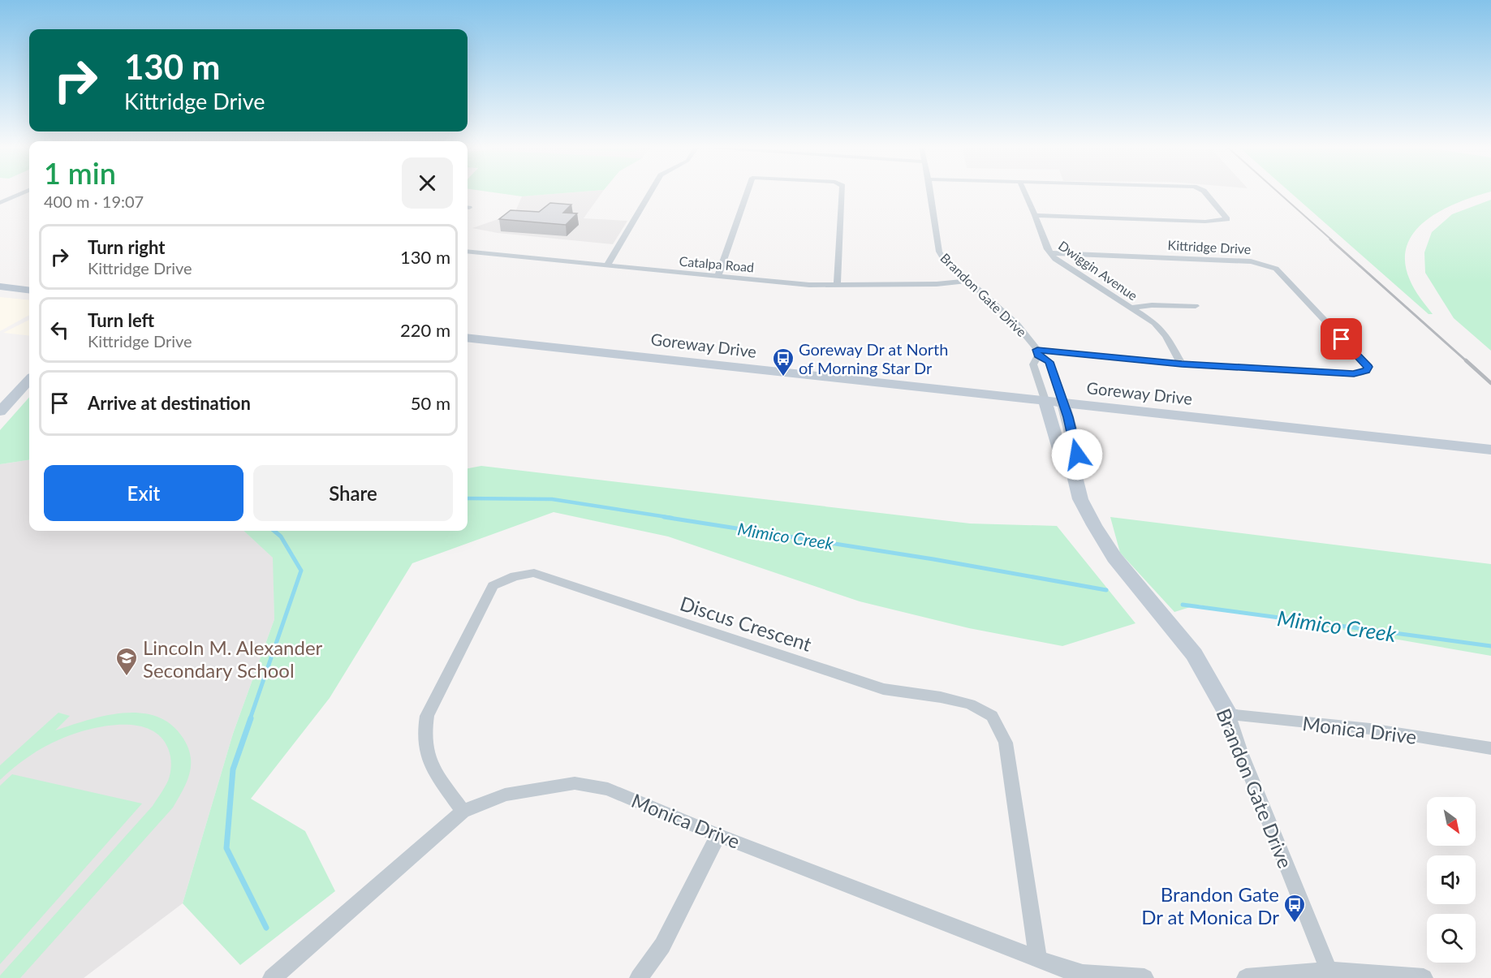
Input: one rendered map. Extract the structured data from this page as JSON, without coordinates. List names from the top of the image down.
{
  "streets": {
    "main road": ["Brandon Gate Drive", "Goreway Drive"],
    "street": [
      "Kittridge Drive",
      "Catalpa Road",
      "Dwiggin Avenue",
      "Discus Crescent",
      "Monica Drive"
    ]
  },
  "crossings": [
    ["Kittridge Drive", "Dwiggin Avenue"],
    ["Kittridge Drive", "Brandon Gate Drive"],
    ["Catalpa Road", "Brandon Gate Drive"],
    ["Brandon Gate Drive", "Goreway Drive"],
    ["Brandon Gate Drive", "Monica Drive"],
    ["Discus Crescent", "Monica Drive"]
  ],
  "water": ["Mimico Creek"],
  "places": {
    "bus stop": ["Goreway Dr at North of Morning Star Dr", "Brandon Gate Dr at Monica Dr"],
    "school or university": ["Lincoln M. Alexander Secondary School"]
  },
  "north": "bottom right",
  "page": {
    "turn": ["130 m", "Kittridge Drive"],
    "heading": ["1 min", "400 m · 19:07"],
    "list": [
      {
        "name": "Turn right",
        "note": "Kittridge Drive",
        "value": "130 m"
      },
      {
        "name": "Turn left",
        "note": "Kittridge Drive",
        "value": "220 m"
      },
      {
        "name": "Arrive at destination",
        "value": "50 m"
      }
    ],
    "buttons": ["Exit", "Share"]
  }
}
